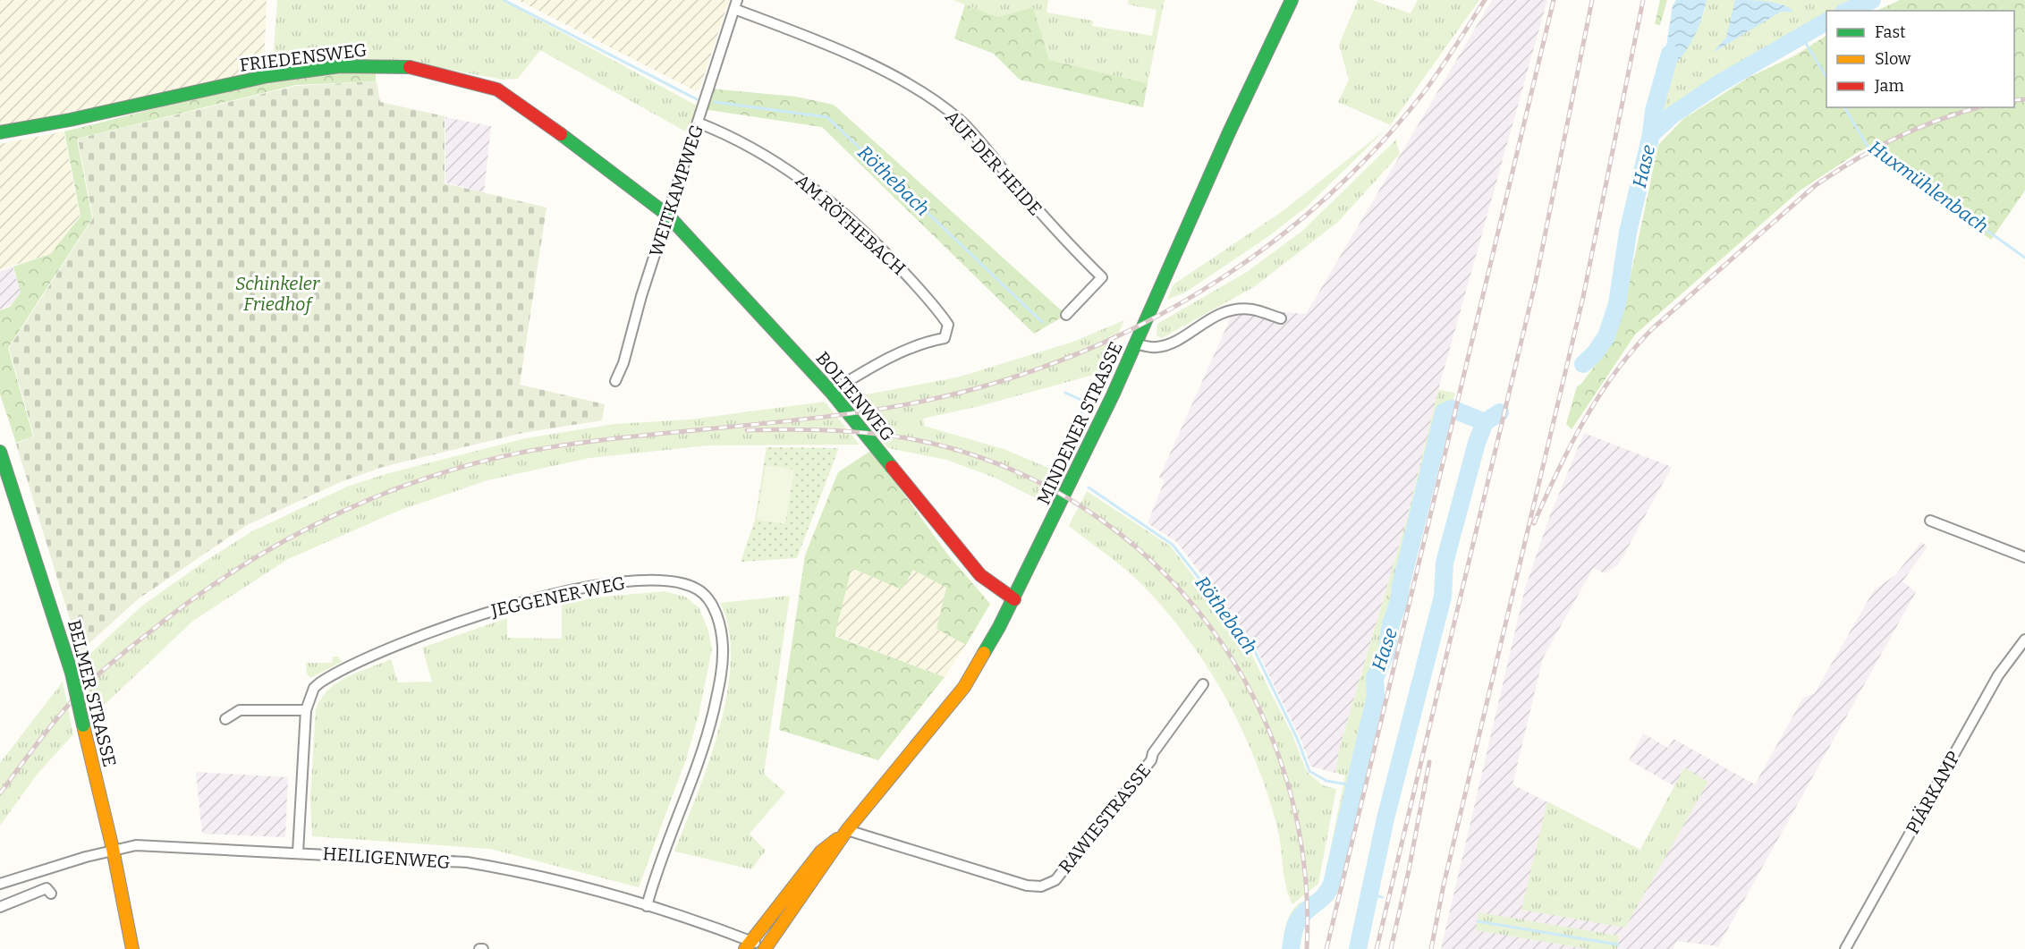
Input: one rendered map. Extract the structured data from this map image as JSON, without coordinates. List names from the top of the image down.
{
  "streets": {
    "street": [
      "FRIEDENSWEG",
      "AUF DER HEIDE",
      "WEITKAMPWEG",
      "AM RÖTHEBACH",
      "BOLTENWEG",
      "MINDENER STRASSE",
      "JEGGENER WEG",
      "BELMER STRASSE",
      "PIÄRKAMP",
      "RAWIESTRASSE",
      "HEILIGENWEG"
    ]
  },
  "crossings": [
    ["FRIEDENSWEG", "WEITKAMPWEG"],
    ["FRIEDENSWEG", "BOLTENWEG"],
    ["AUF DER HEIDE", "WEITKAMPWEG"],
    ["WEITKAMPWEG", "AM RÖTHEBACH"],
    ["WEITKAMPWEG", "BOLTENWEG"],
    ["AM RÖTHEBACH", "BOLTENWEG"],
    ["BOLTENWEG", "MINDENER STRASSE"],
    ["MINDENER STRASSE", "RAWIESTRASSE"],
    ["MINDENER STRASSE", "HEILIGENWEG"],
    ["JEGGENER WEG", "HEILIGENWEG"],
    ["BELMER STRASSE", "HEILIGENWEG"]
  ],
  "water": ["Hase", "Röthebach", "Huxmühlenbach"],
  "parks": ["Schinkeler Friedhof"],
  "legend": ["Fast", "Slow", "Jam"]
}
